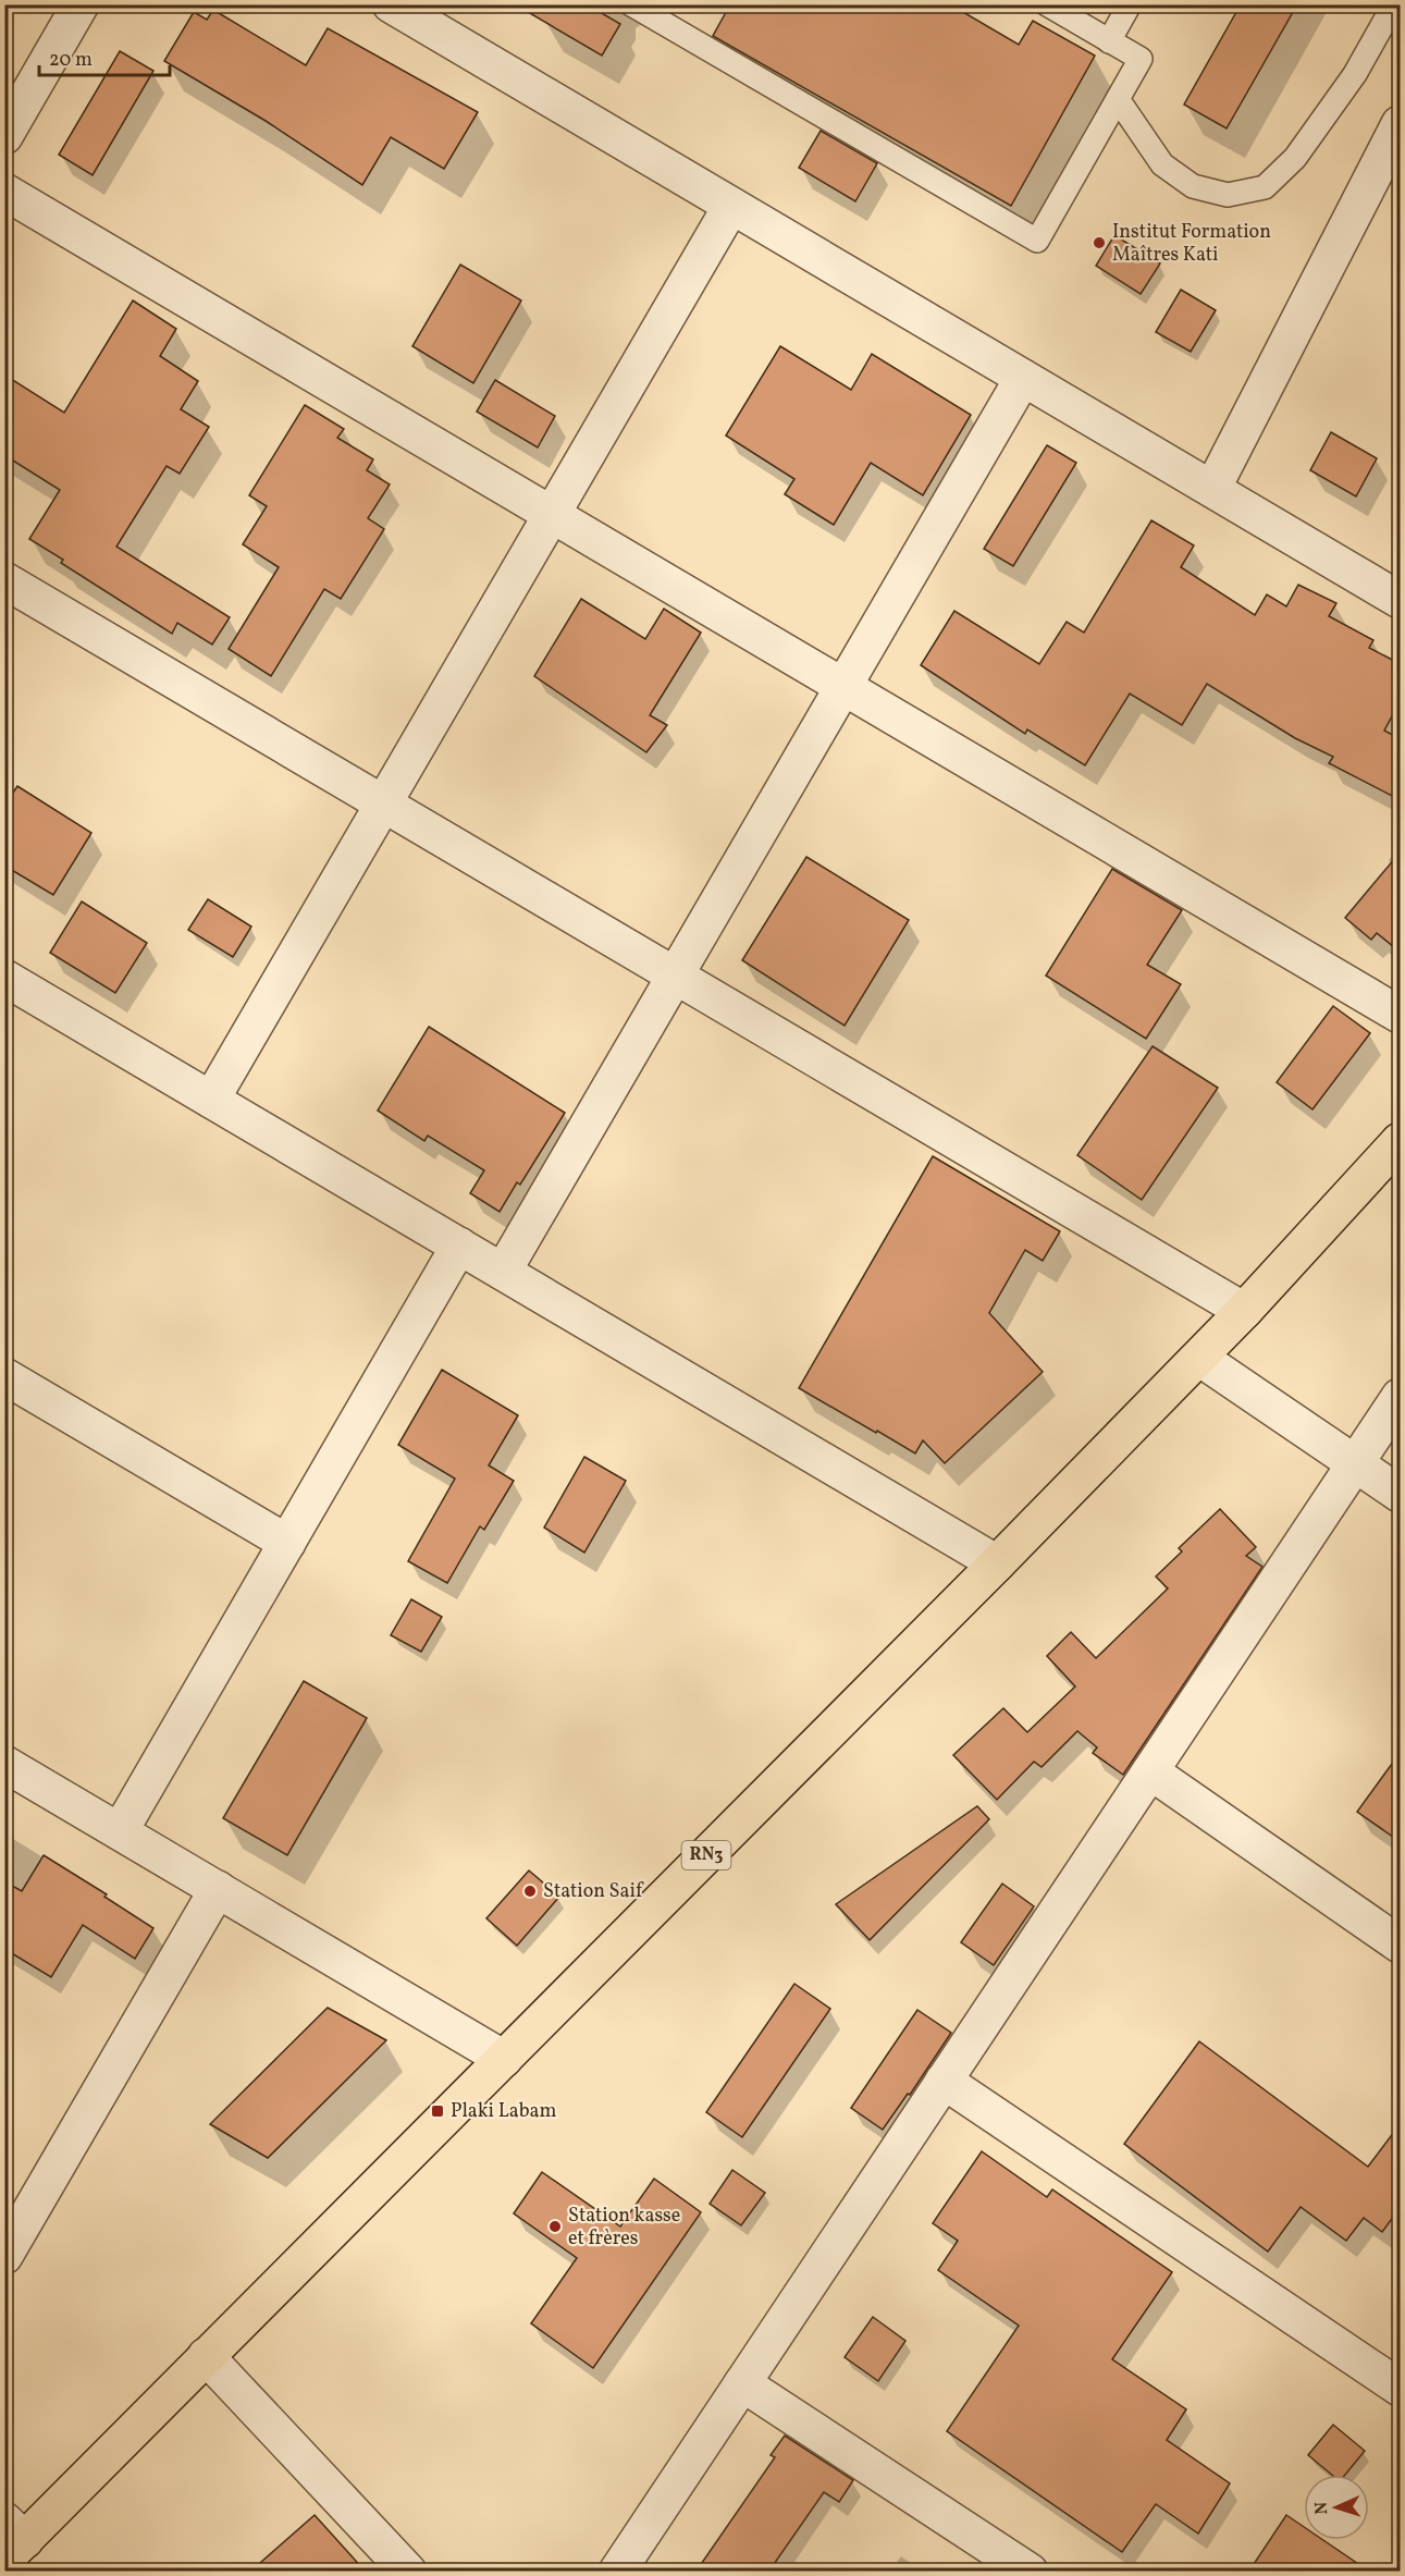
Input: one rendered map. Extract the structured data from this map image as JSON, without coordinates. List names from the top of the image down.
{
  "streets": {
    "highway": ["RN3"]
  },
  "places": {
    "other": ["Institut Formation Maîtres Kati", "Station Saif", "Station kasse et frères"],
    "transit": ["Plaki Labam"]
  },
  "scale_bar": "20 m",
  "north": "left"
}
